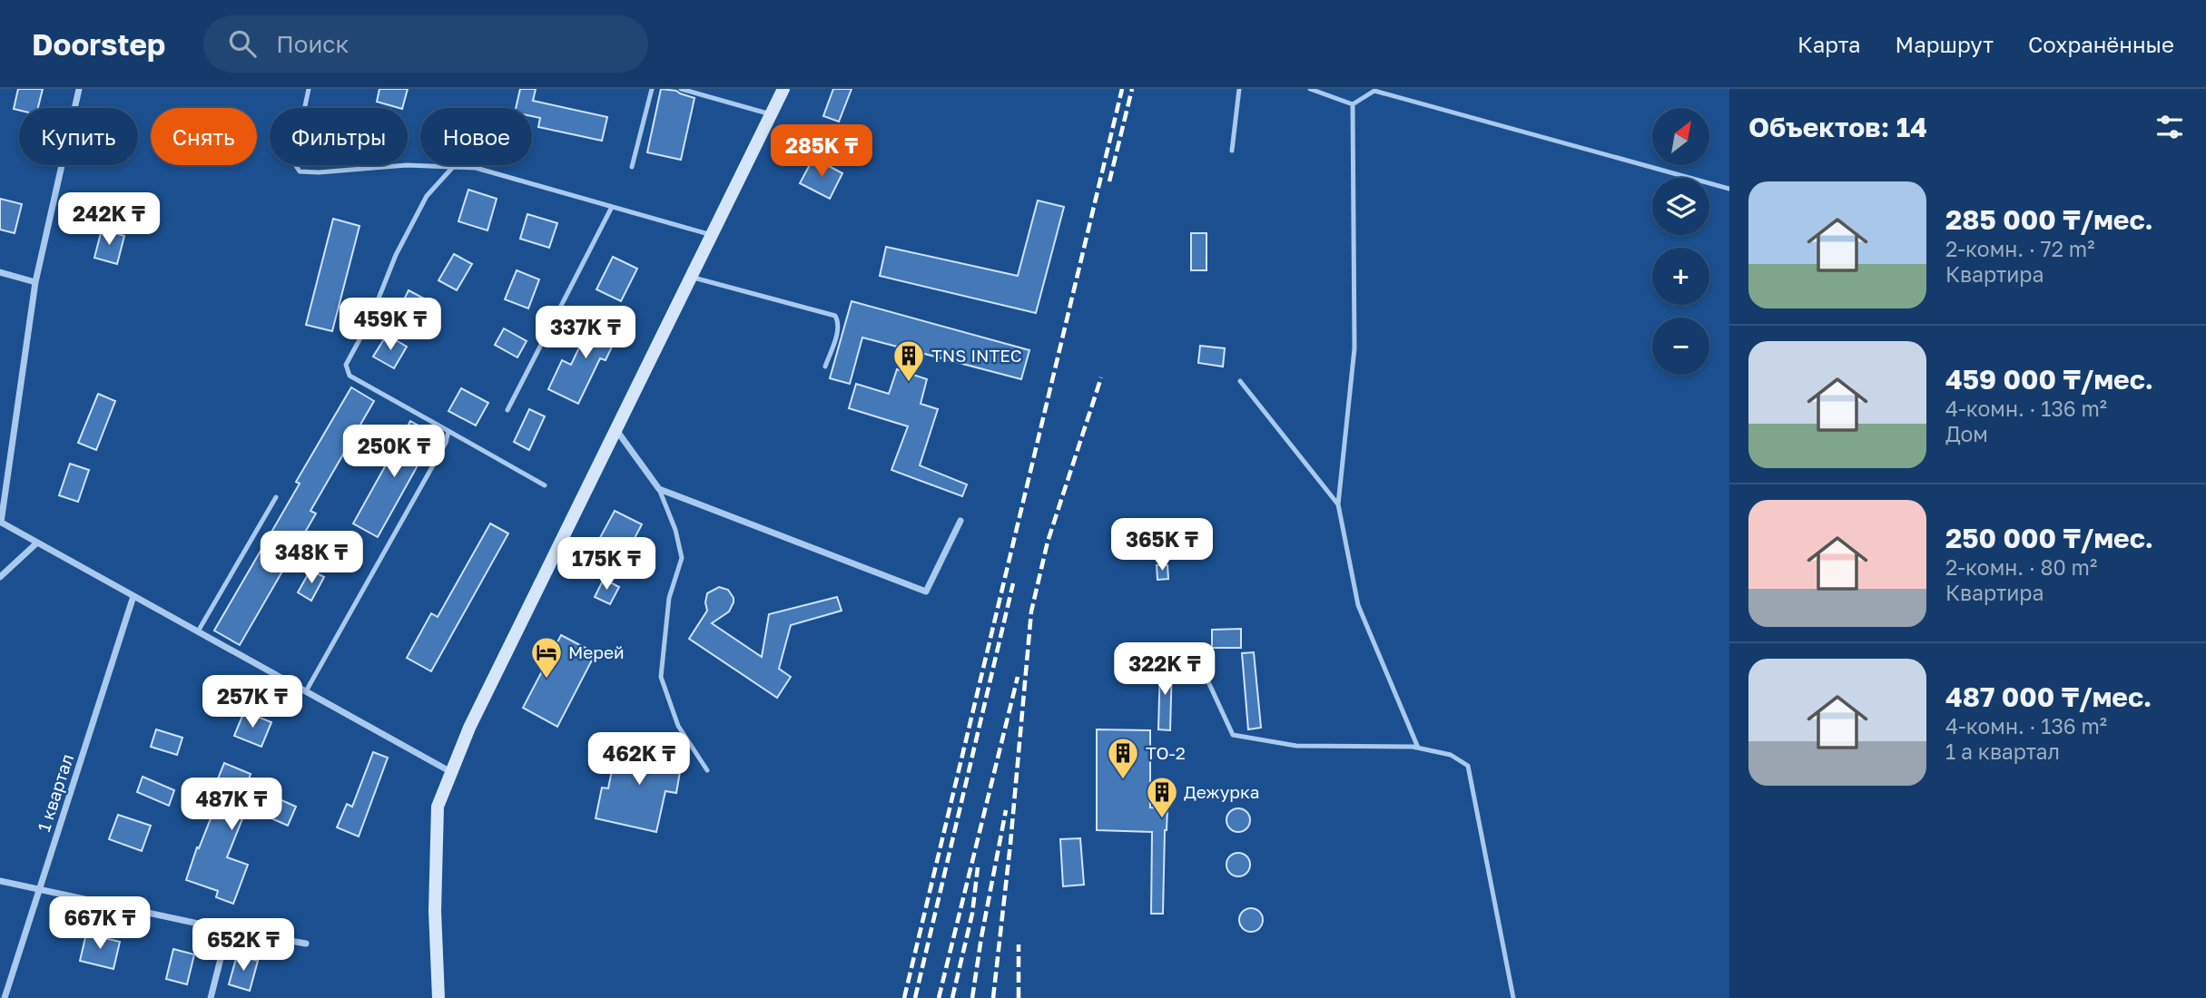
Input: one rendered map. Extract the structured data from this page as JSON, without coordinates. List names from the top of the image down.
{
  "streets": {
    "street": ["1 квартал"]
  },
  "places": {
    "building": ["TNS INTEC", "ТО-2", "Дежурка"],
    "hotel": ["Мерей"]
  },
  "north": "top right",
  "page": {
    "header": "Doorstep",
    "search": "Поиск",
    "nav": ["Карта", "Маршрут", "Сохранённые"],
    "heading": "Объектов: 14",
    "map_buttons": ["+", "−"],
    "chip": [
      "Купить",
      "Снять",
      "Фильтры",
      "Новое"
    ],
    "price": [
      "285K ₸",
      "242K ₸",
      "459K ₸",
      "337K ₸",
      "250K ₸",
      "365K ₸",
      "348K ₸",
      "175K ₸",
      "322K ₸",
      "257K ₸",
      "462K ₸",
      "487K ₸",
      "667K ₸",
      "652K ₸"
    ],
    "list": [
      {
        "name": "285 000 ₸/мес.",
        "note": "2-комн. · 72 m² · Квартира"
      },
      {
        "name": "459 000 ₸/мес.",
        "note": "4-комн. · 136 m² · Дом"
      },
      {
        "name": "250 000 ₸/мес.",
        "note": "2-комн. · 80 m² · Квартира"
      },
      {
        "name": "487 000 ₸/мес.",
        "note": "4-комн. · 136 m² · 1 а квартал"
      }
    ]
  }
}
